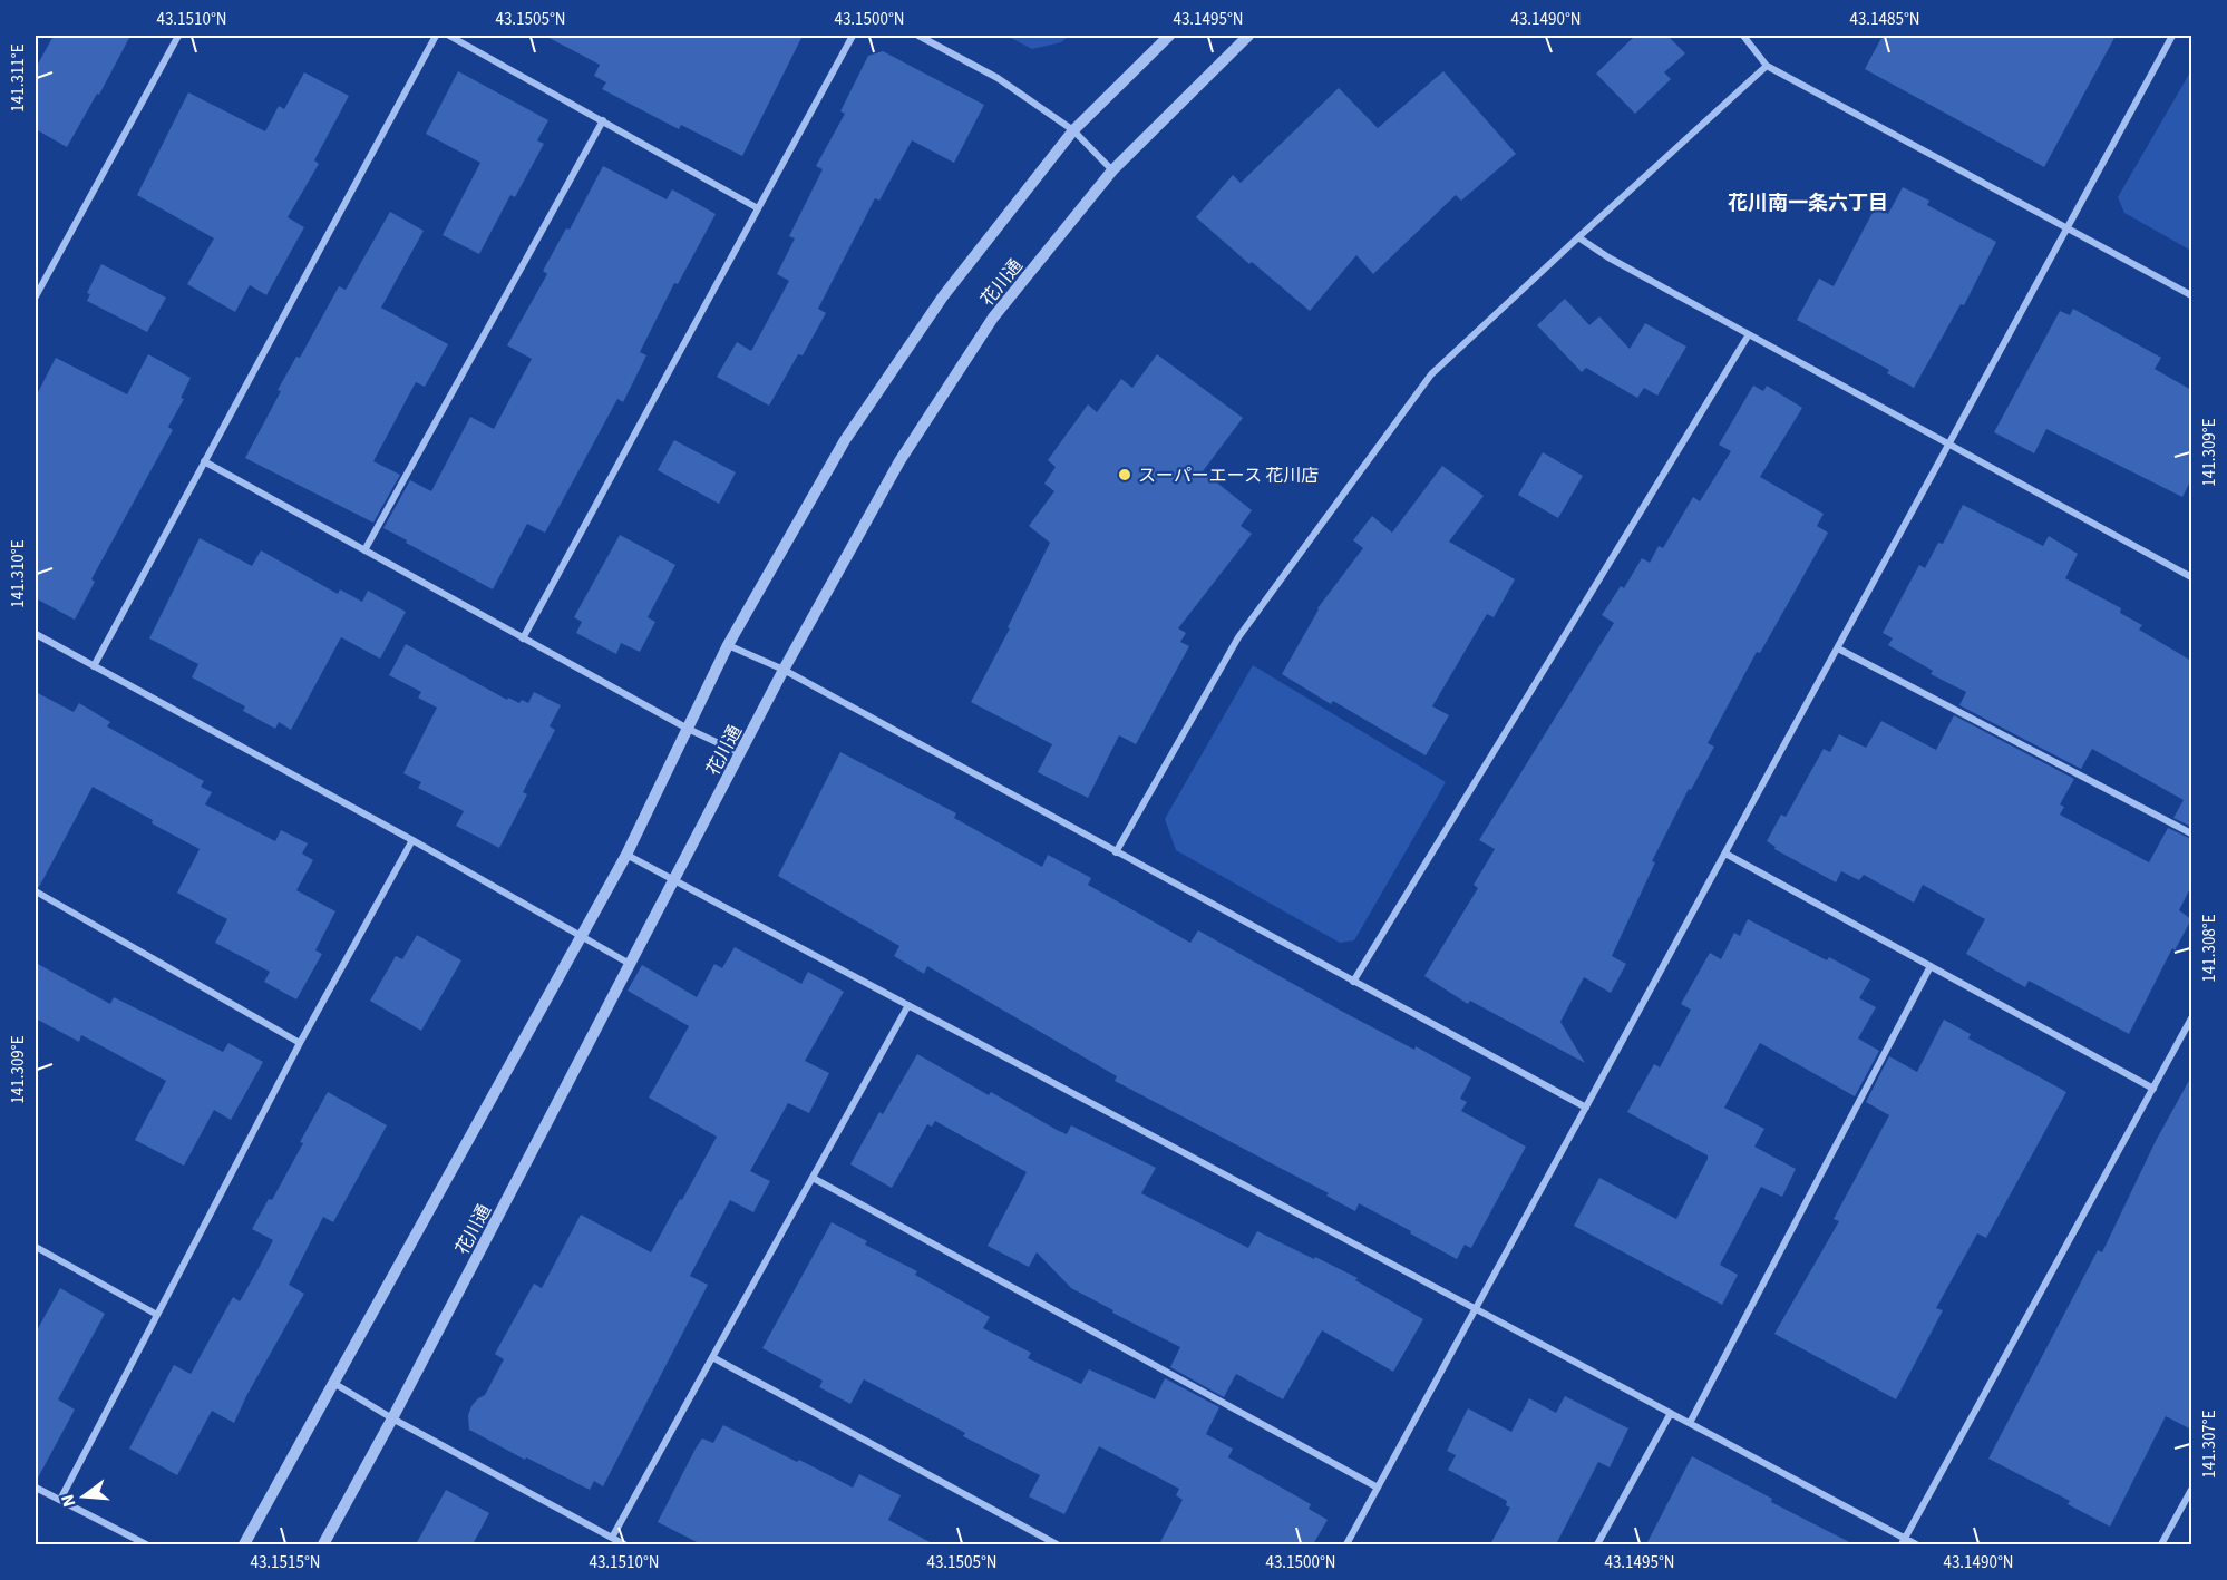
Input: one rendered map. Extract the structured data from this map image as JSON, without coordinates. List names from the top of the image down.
{
  "streets": {
    "street": ["花川通"]
  },
  "districts": ["花川南一条六丁目"],
  "places": ["スーパーエース 花川店"],
  "north": "left",
  "coordinates": [
    "43.1510°N",
    "43.1505°N",
    "43.1500°N",
    "43.1495°N",
    "43.1490°N",
    "43.1485°N",
    "141.311°E",
    "141.309°E",
    "141.310°E",
    "141.308°E",
    "141.307°E",
    "43.1515°N"
  ]
}
